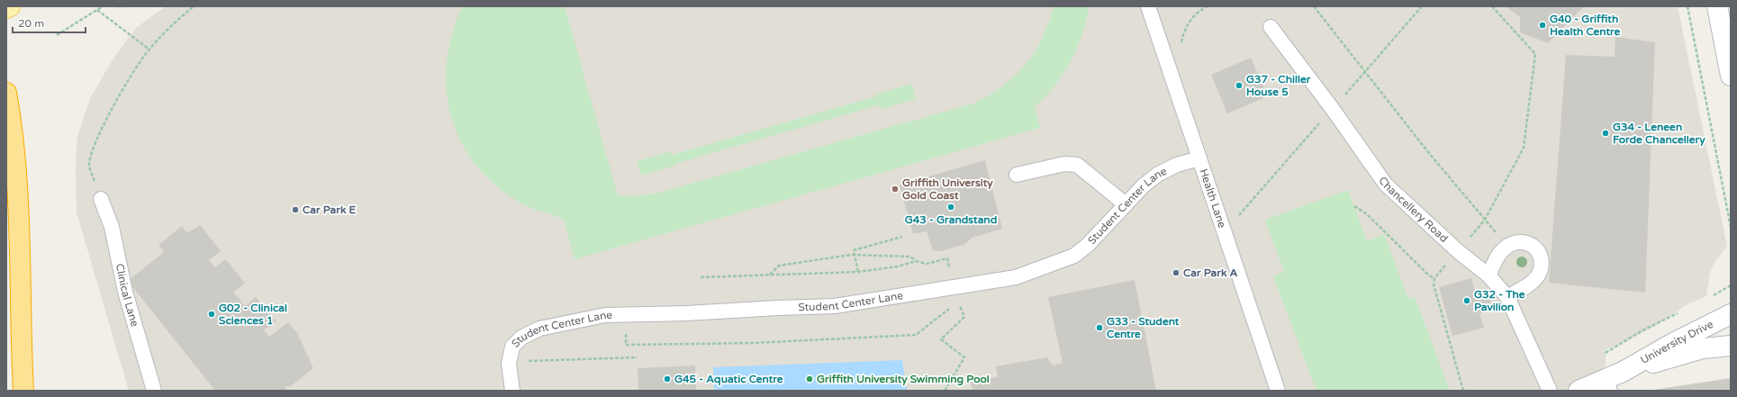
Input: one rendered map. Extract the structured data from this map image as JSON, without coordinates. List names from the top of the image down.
{
  "streets": {
    "street": ["University Drive"],
    "lane": [
      "Health Lane",
      "Student Center Lane",
      "Chancellery Road",
      "Clinical Lane"
    ]
  },
  "crossings": [
    ["Health Lane", "Student Center Lane"]
  ],
  "places": [
    "G40 - Griffith Health Centre",
    "G37 - Chiller House 5",
    "G34 - Leneen Forde Chancellery",
    "Griffith University Gold Coast",
    "G43 - Grandstand",
    "Car Park E",
    "Car Park A",
    "G32 - The Pavilion",
    "G02 - Clinical Sciences 1",
    "G33 - Student Centre",
    "G45 - Aquatic Centre",
    "Griffith University Swimming Pool"
  ],
  "scale_bar": "20 m"
}
